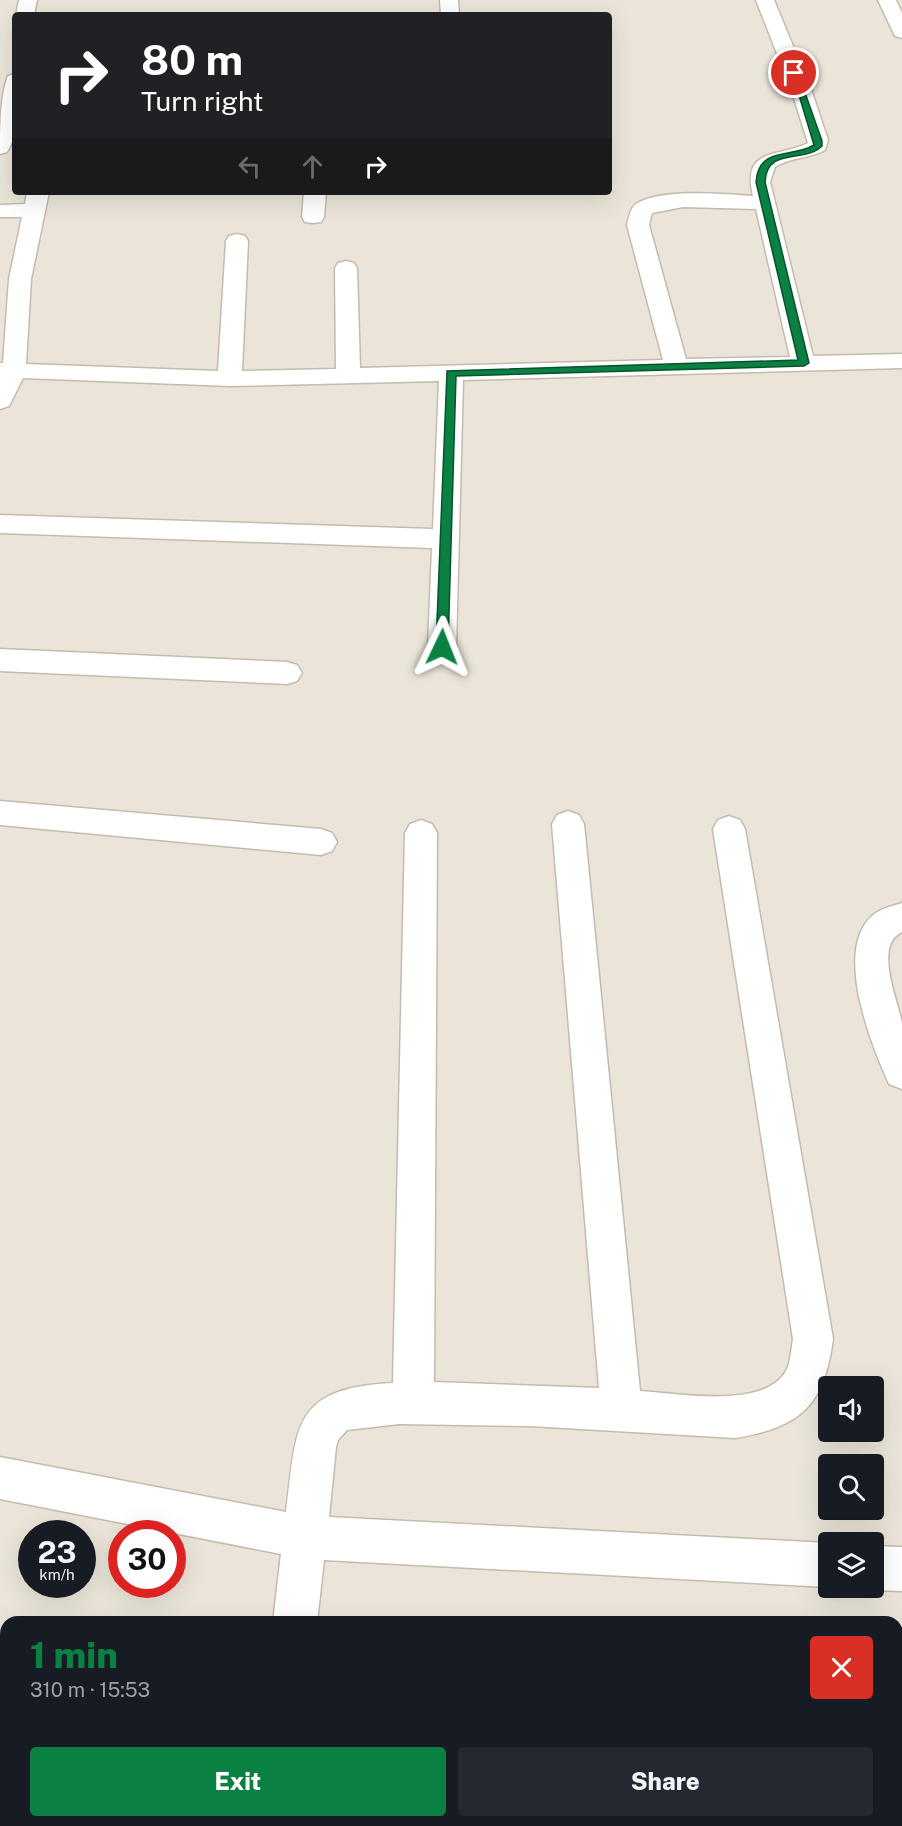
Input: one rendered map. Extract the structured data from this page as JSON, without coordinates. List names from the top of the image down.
{
  "page": {
    "turn": ["80 m", "Turn right"],
    "speed": "23 km/h",
    "limit": "30",
    "heading": ["1 min", "310 m · 15:53"],
    "buttons": ["Exit", "Share"]
  }
}
